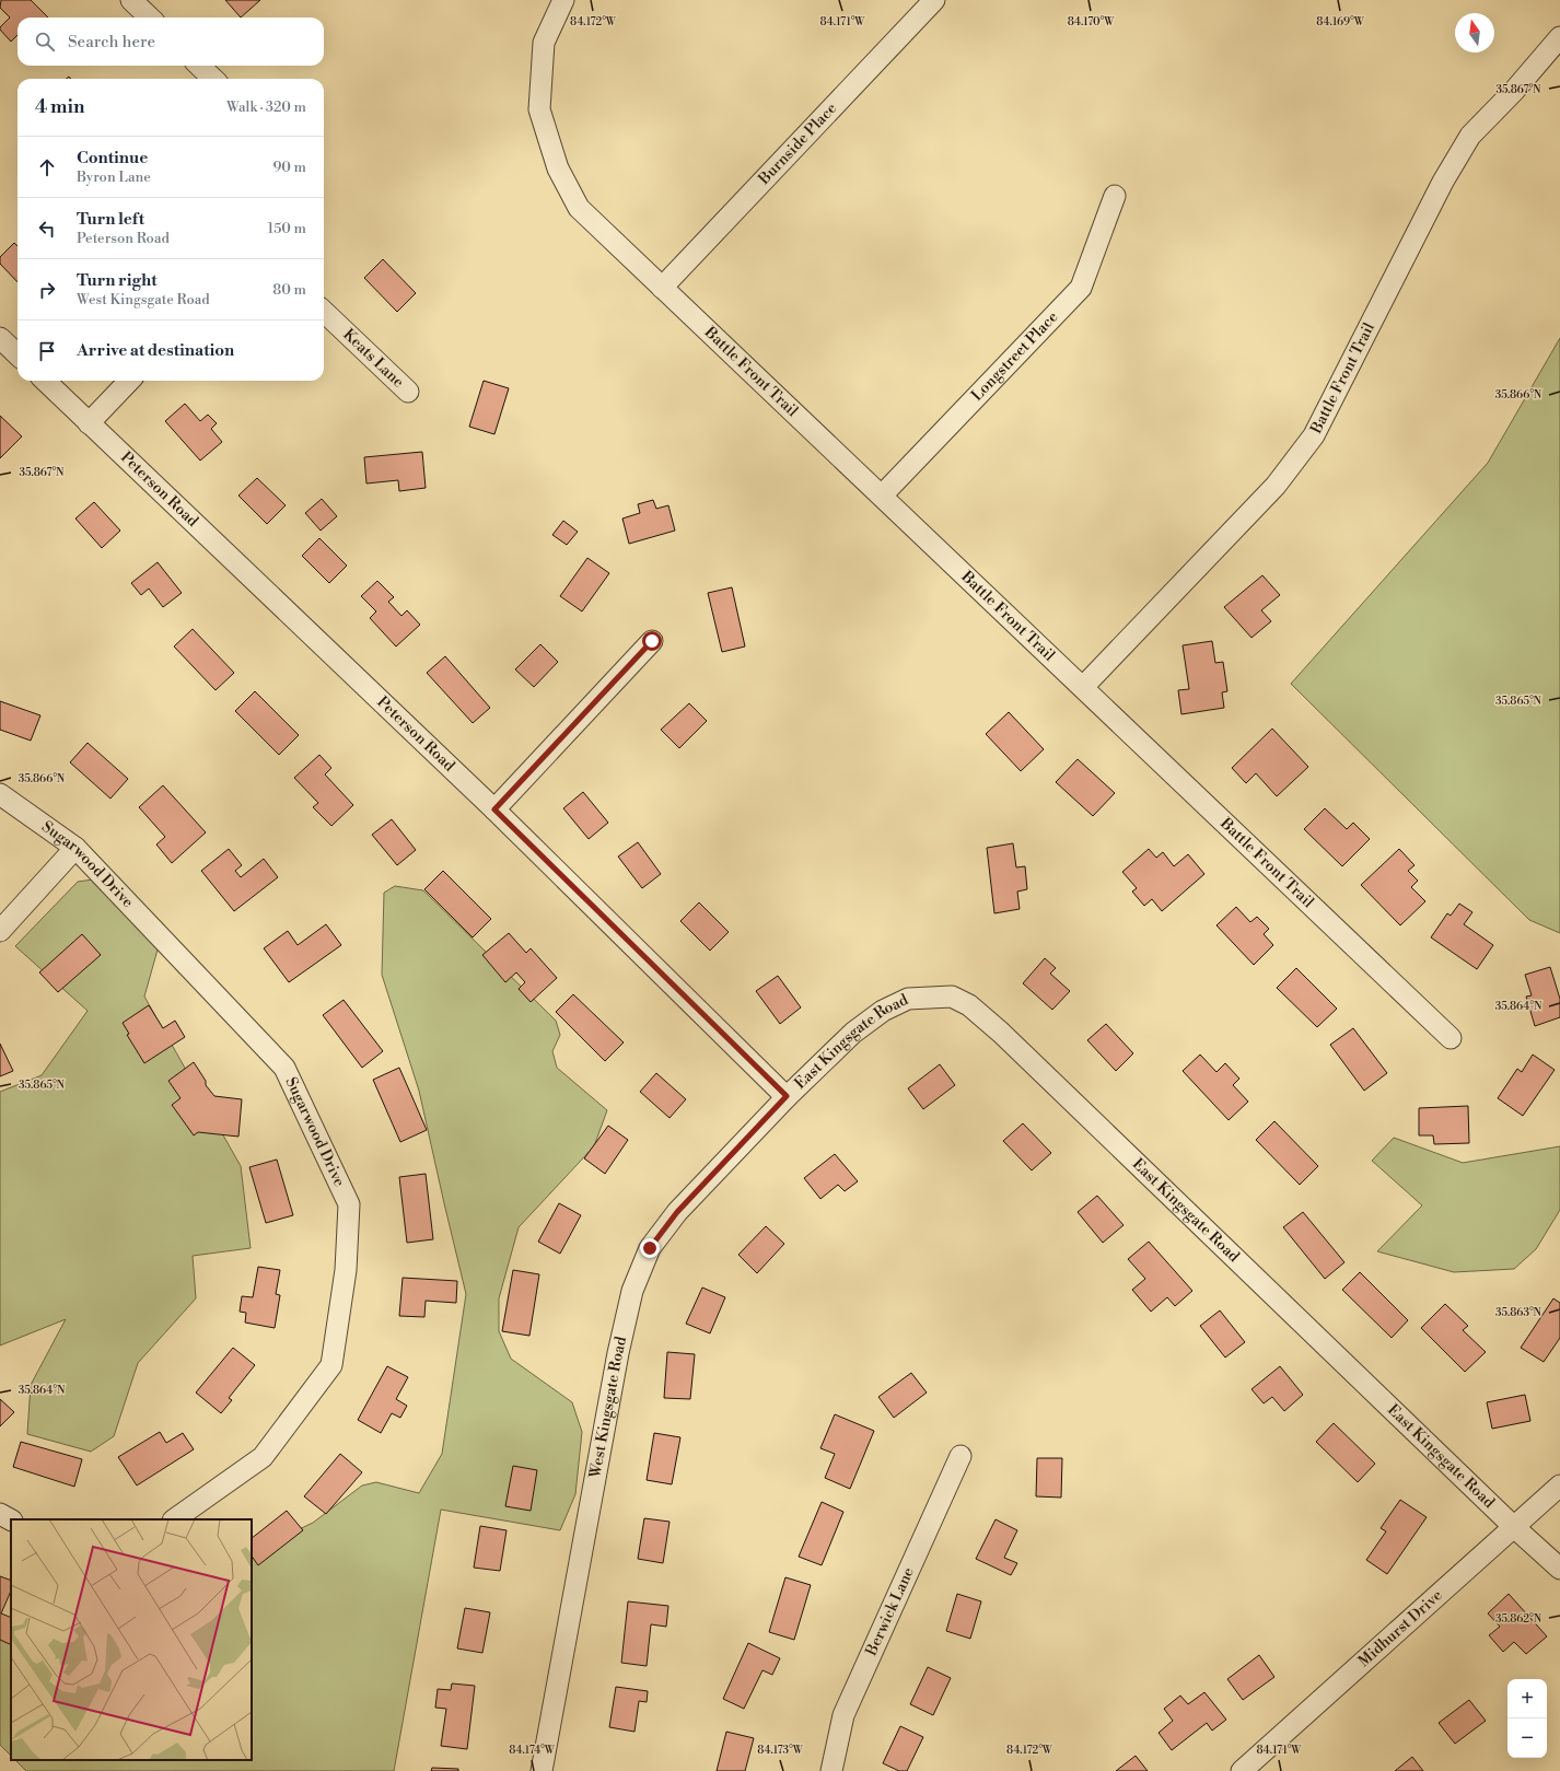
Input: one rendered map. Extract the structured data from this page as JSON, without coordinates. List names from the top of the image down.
{
  "streets": {
    "street": [
      "Burnside Place",
      "Longstreet Place",
      "Keats Lane",
      "Battle Front Trail",
      "Peterson Road",
      "Sugarwood Drive",
      "East Kingsgate Road",
      "West Kingsgate Road",
      "Berwick Lane",
      "Midhurst Drive"
    ]
  },
  "crossings": [
    ["Burnside Place", "Battle Front Trail"],
    ["Longstreet Place", "Battle Front Trail"],
    ["Peterson Road", "East Kingsgate Road"],
    ["Peterson Road", "West Kingsgate Road"],
    ["East Kingsgate Road", "West Kingsgate Road"],
    ["East Kingsgate Road", "Midhurst Drive"]
  ],
  "north": "top",
  "page": {
    "search": "Search here",
    "heading": ["4 min", "Walk · 320 m"],
    "list": [
      ["Continue", "Byron Lane", "90 m"],
      ["Turn left", "Peterson Road", "150 m"],
      ["Turn right", "West Kingsgate Road", "80 m"],
      "Arrive at destination"
    ],
    "map_buttons": ["+", "−"]
  },
  "coordinates": [
    "84.169°W",
    "84.172°W",
    "84.171°W",
    "84.170°W",
    "35.867°N",
    "35.866°N",
    "35.865°N",
    "35.864°N",
    "35.863°N",
    "35.862°N",
    "84.174°W",
    "84.173°W"
  ]
}
